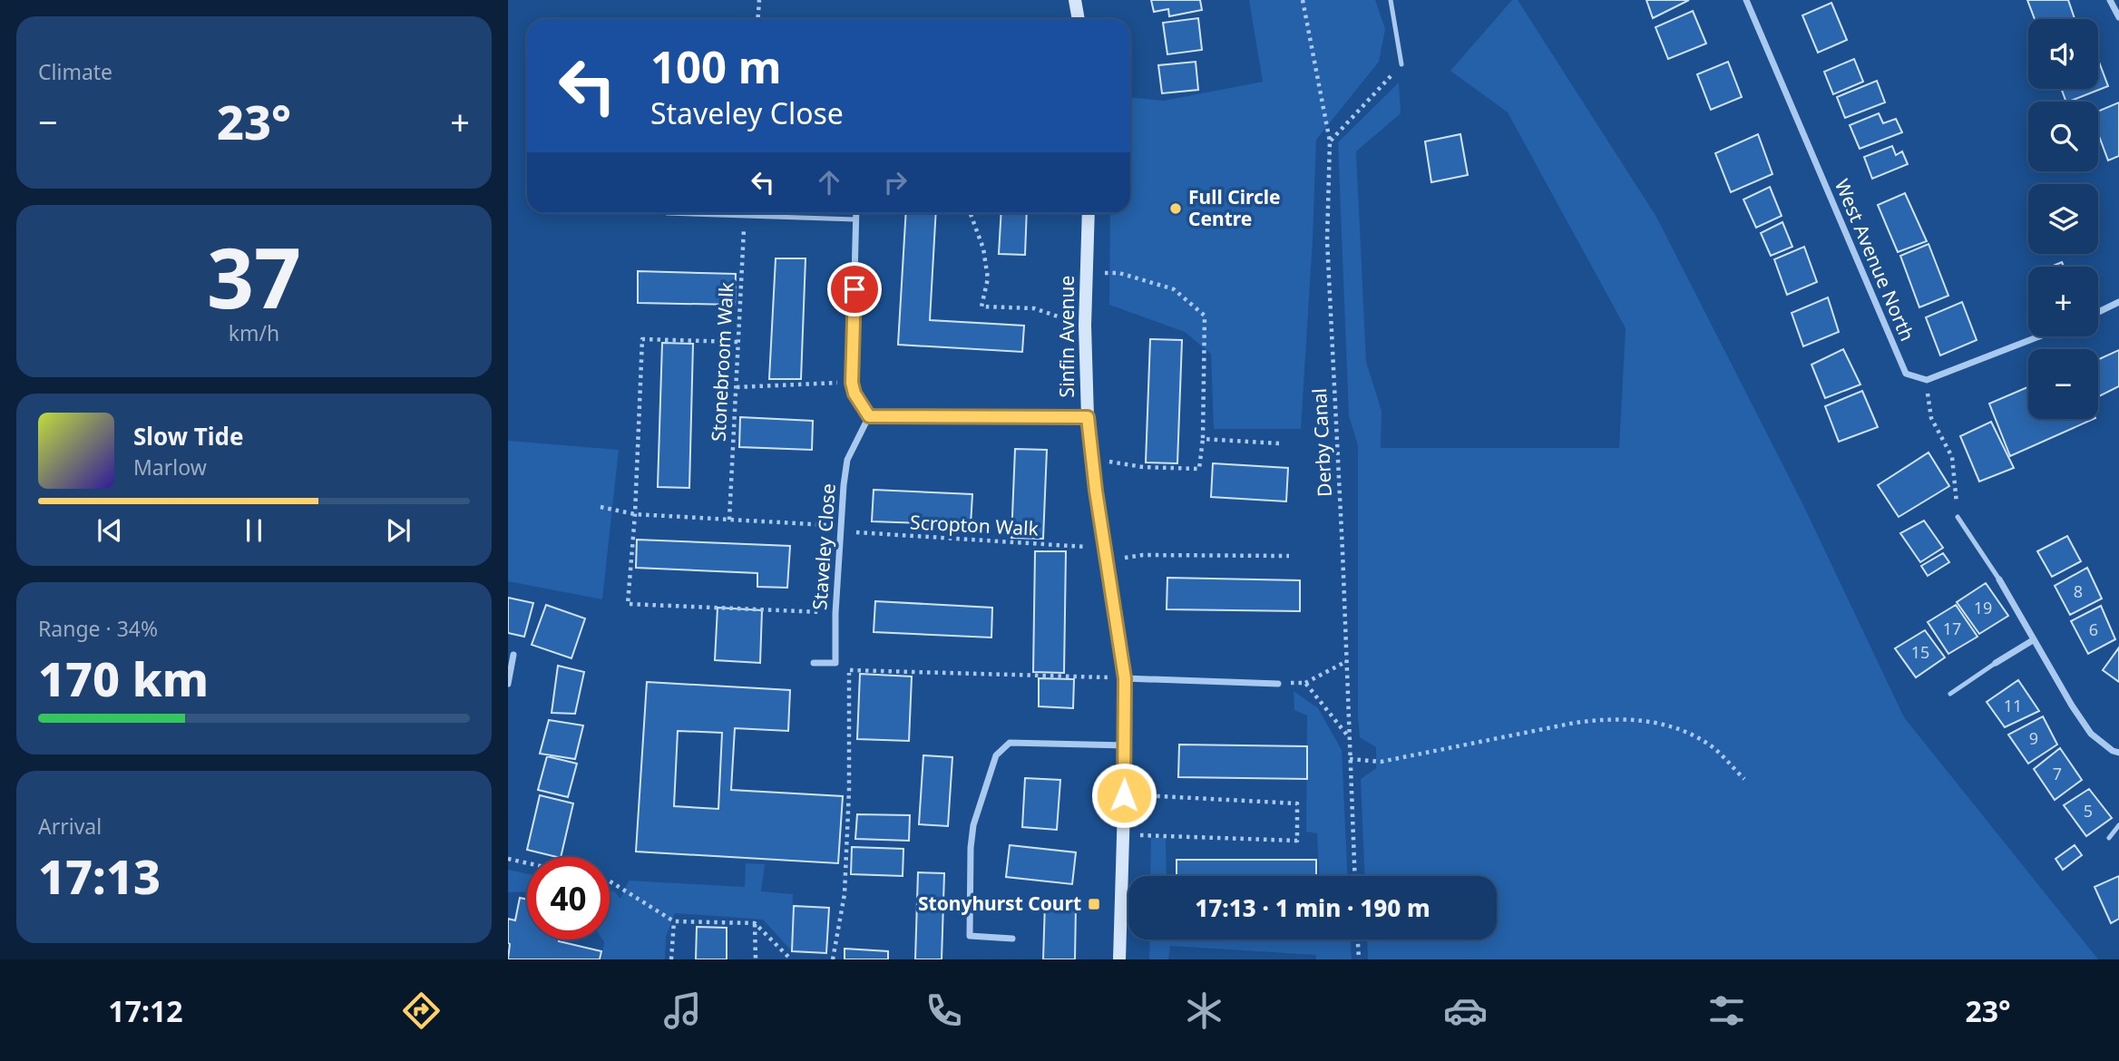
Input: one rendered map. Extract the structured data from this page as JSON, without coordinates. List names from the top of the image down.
{
  "streets": {
    "street": ["West Avenue North", "Sinfin Avenue", "Staveley Close"],
    "path": ["Stonebroom Walk", "Derby Canal", "Scropton Walk"]
  },
  "crossings": [
    ["Sinfin Avenue", "Scropton Walk"],
    ["Stonebroom Walk", "Scropton Walk"],
    ["Scropton Walk", "Staveley Close"]
  ],
  "places": {
    "other": ["Full Circle Centre"],
    "transit": ["Stonyhurst Court"]
  },
  "house_numbers": [
    "8",
    "19",
    "17",
    "6",
    "15",
    "11",
    "9",
    "7",
    "5"
  ],
  "page": {
    "tile": [
      "Climate",
      ["37", "km/h"],
      ["Range · 34%", "170 km"],
      ["Arrival", "17:13"]
    ],
    "map_buttons": ["+", "−"],
    "turn": ["100 m", "Staveley Close"],
    "heat": ["−", "23°", "+"],
    "song": ["Slow Tide", "Marlow"],
    "limit": "40",
    "trip": "17:13 · 1 min · 190 m",
    "tabs": ["17:12", "23°"]
  }
}
